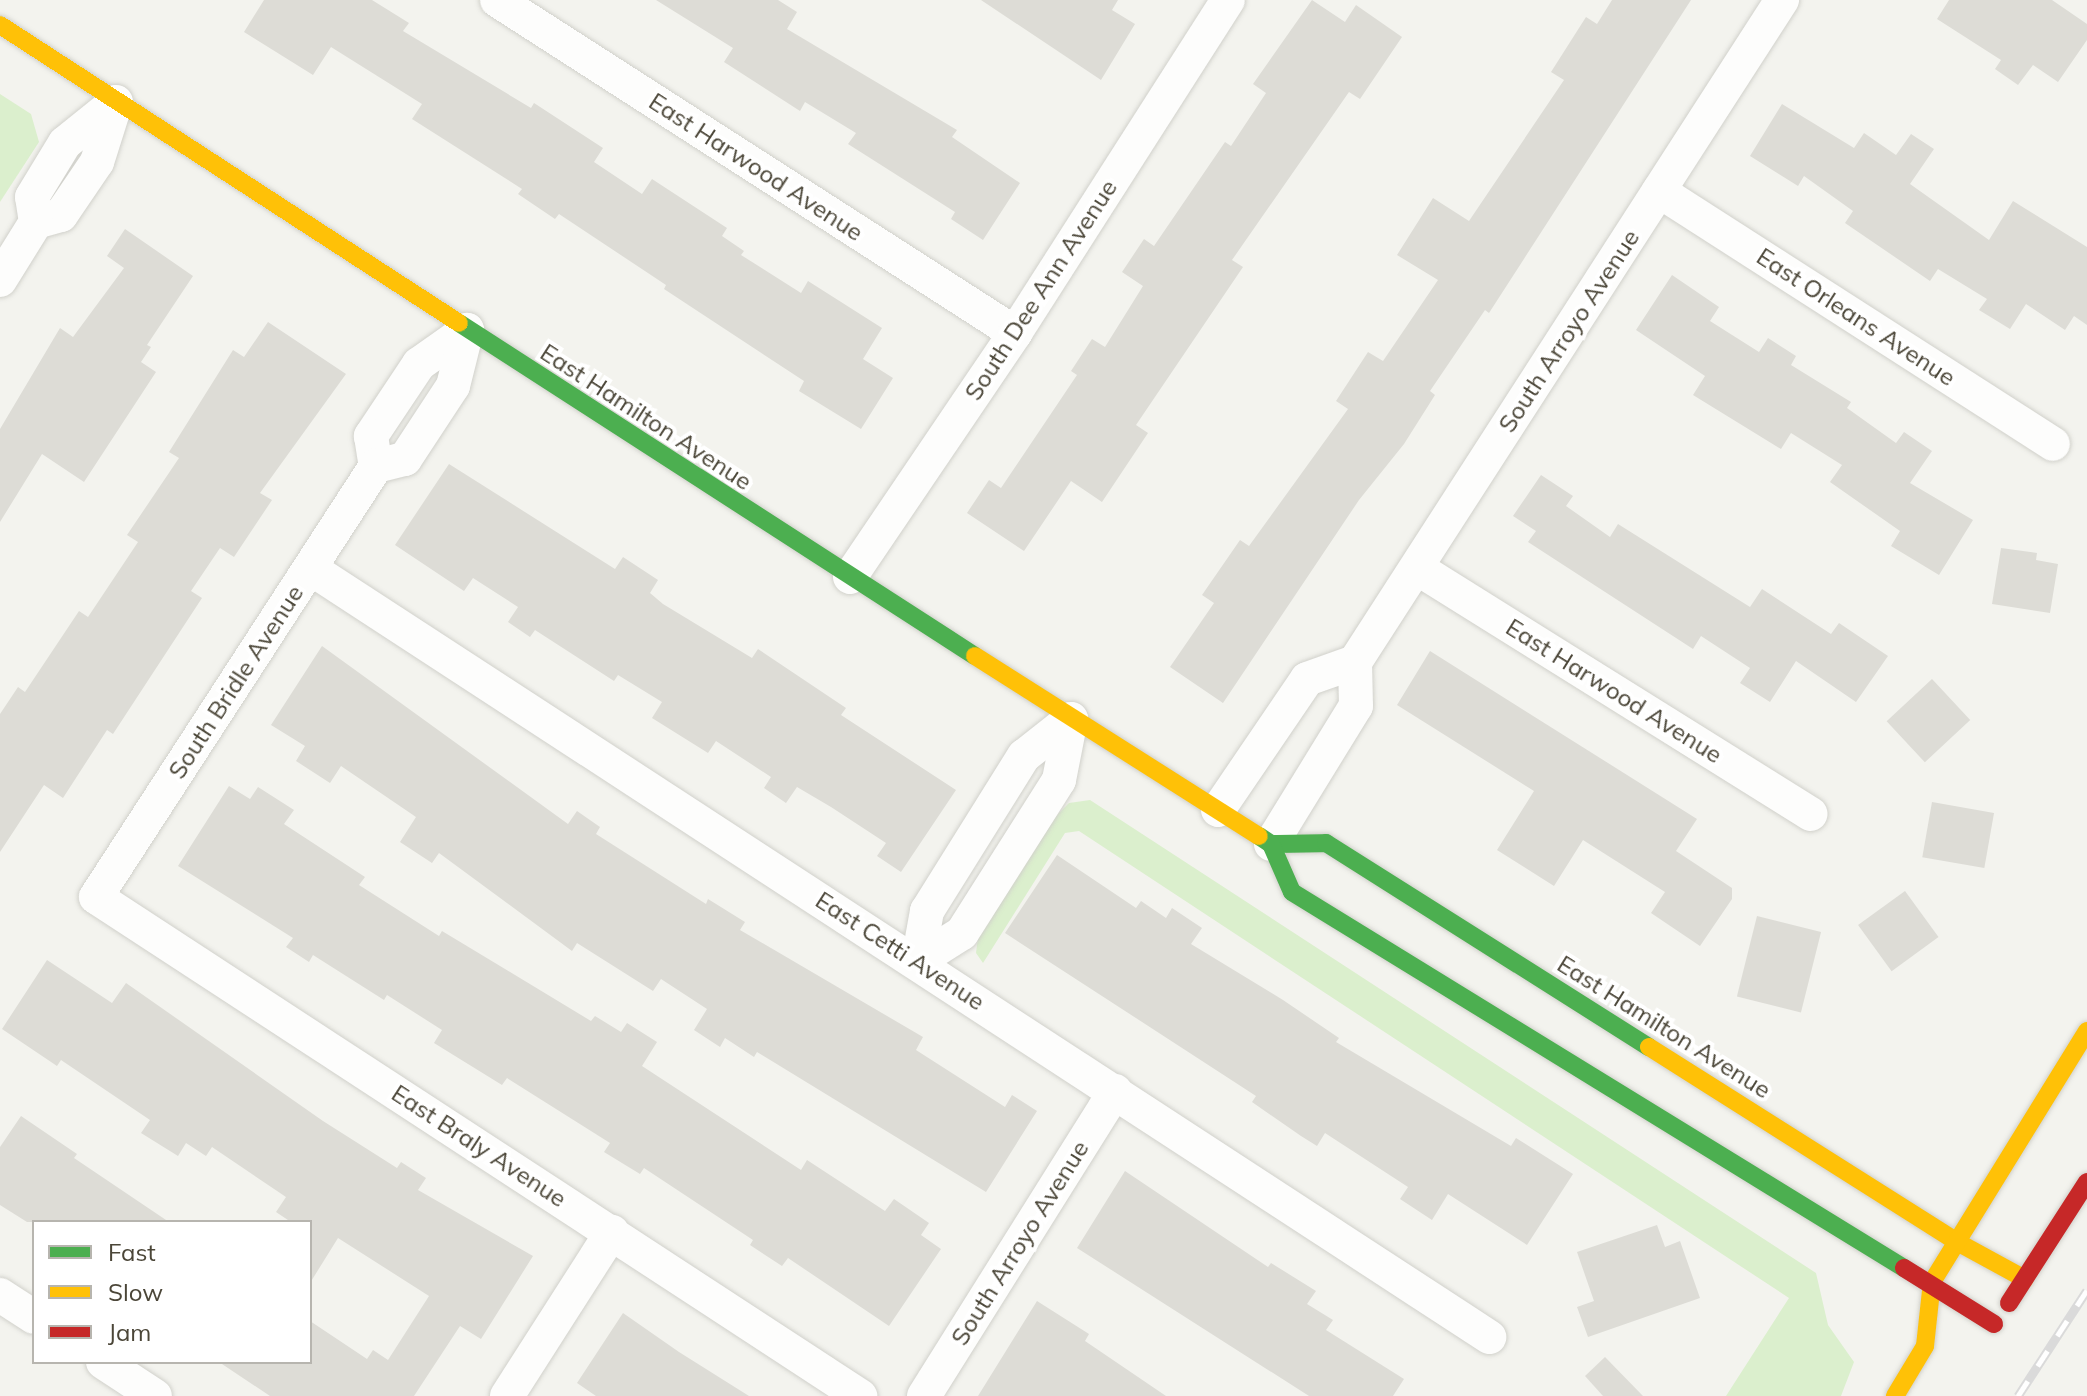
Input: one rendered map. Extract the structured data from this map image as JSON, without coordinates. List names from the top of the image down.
{
  "streets": {
    "street": [
      "East Harwood Avenue",
      "South Dee Ann Avenue",
      "East Orleans Avenue",
      "South Arroyo Avenue",
      "East Hamilton Avenue",
      "South Bridle Avenue",
      "East Cetti Avenue",
      "East Braly Avenue"
    ]
  },
  "crossings": [
    ["East Harwood Avenue", "South Dee Ann Avenue"],
    ["East Harwood Avenue", "South Arroyo Avenue"],
    ["South Dee Ann Avenue", "East Hamilton Avenue"],
    ["East Orleans Avenue", "South Arroyo Avenue"],
    ["South Arroyo Avenue", "East Cetti Avenue"],
    ["East Hamilton Avenue", "South Bridle Avenue"],
    ["South Bridle Avenue", "East Cetti Avenue"],
    ["South Bridle Avenue", "East Braly Avenue"]
  ],
  "legend": ["Fast", "Slow", "Jam"]
}
